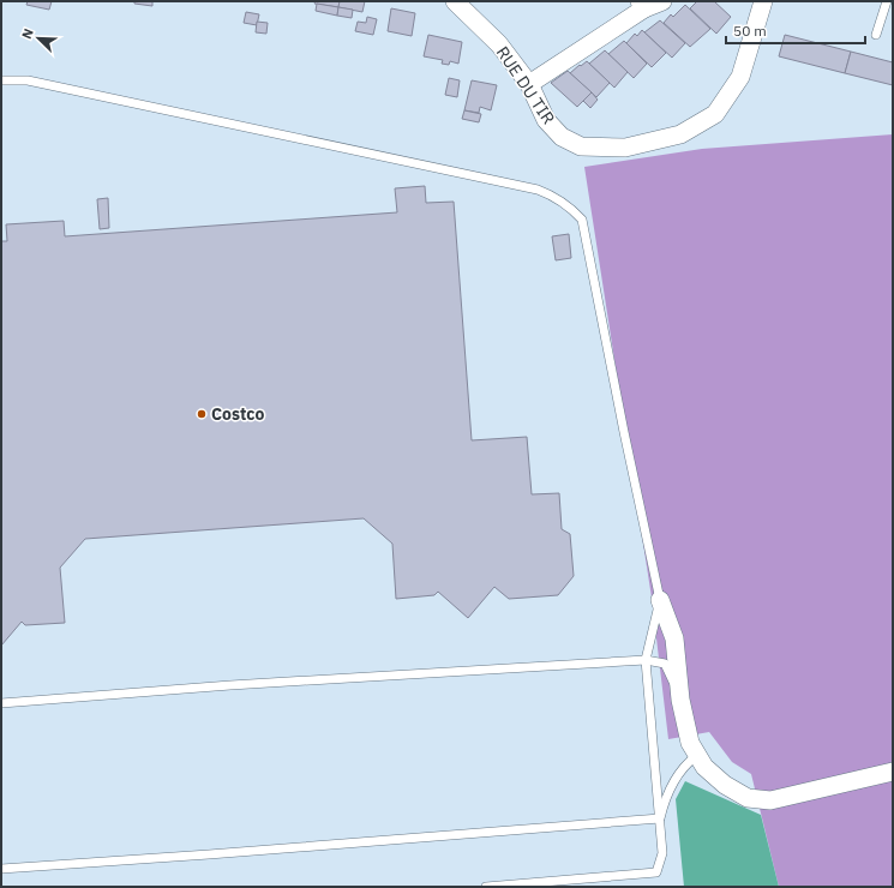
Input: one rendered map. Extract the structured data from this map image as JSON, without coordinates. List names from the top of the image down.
{
  "streets": {
    "street": ["RUE DU TIR"]
  },
  "places": ["Costco"],
  "scale_bar": "50 m",
  "north": "top left"
}
